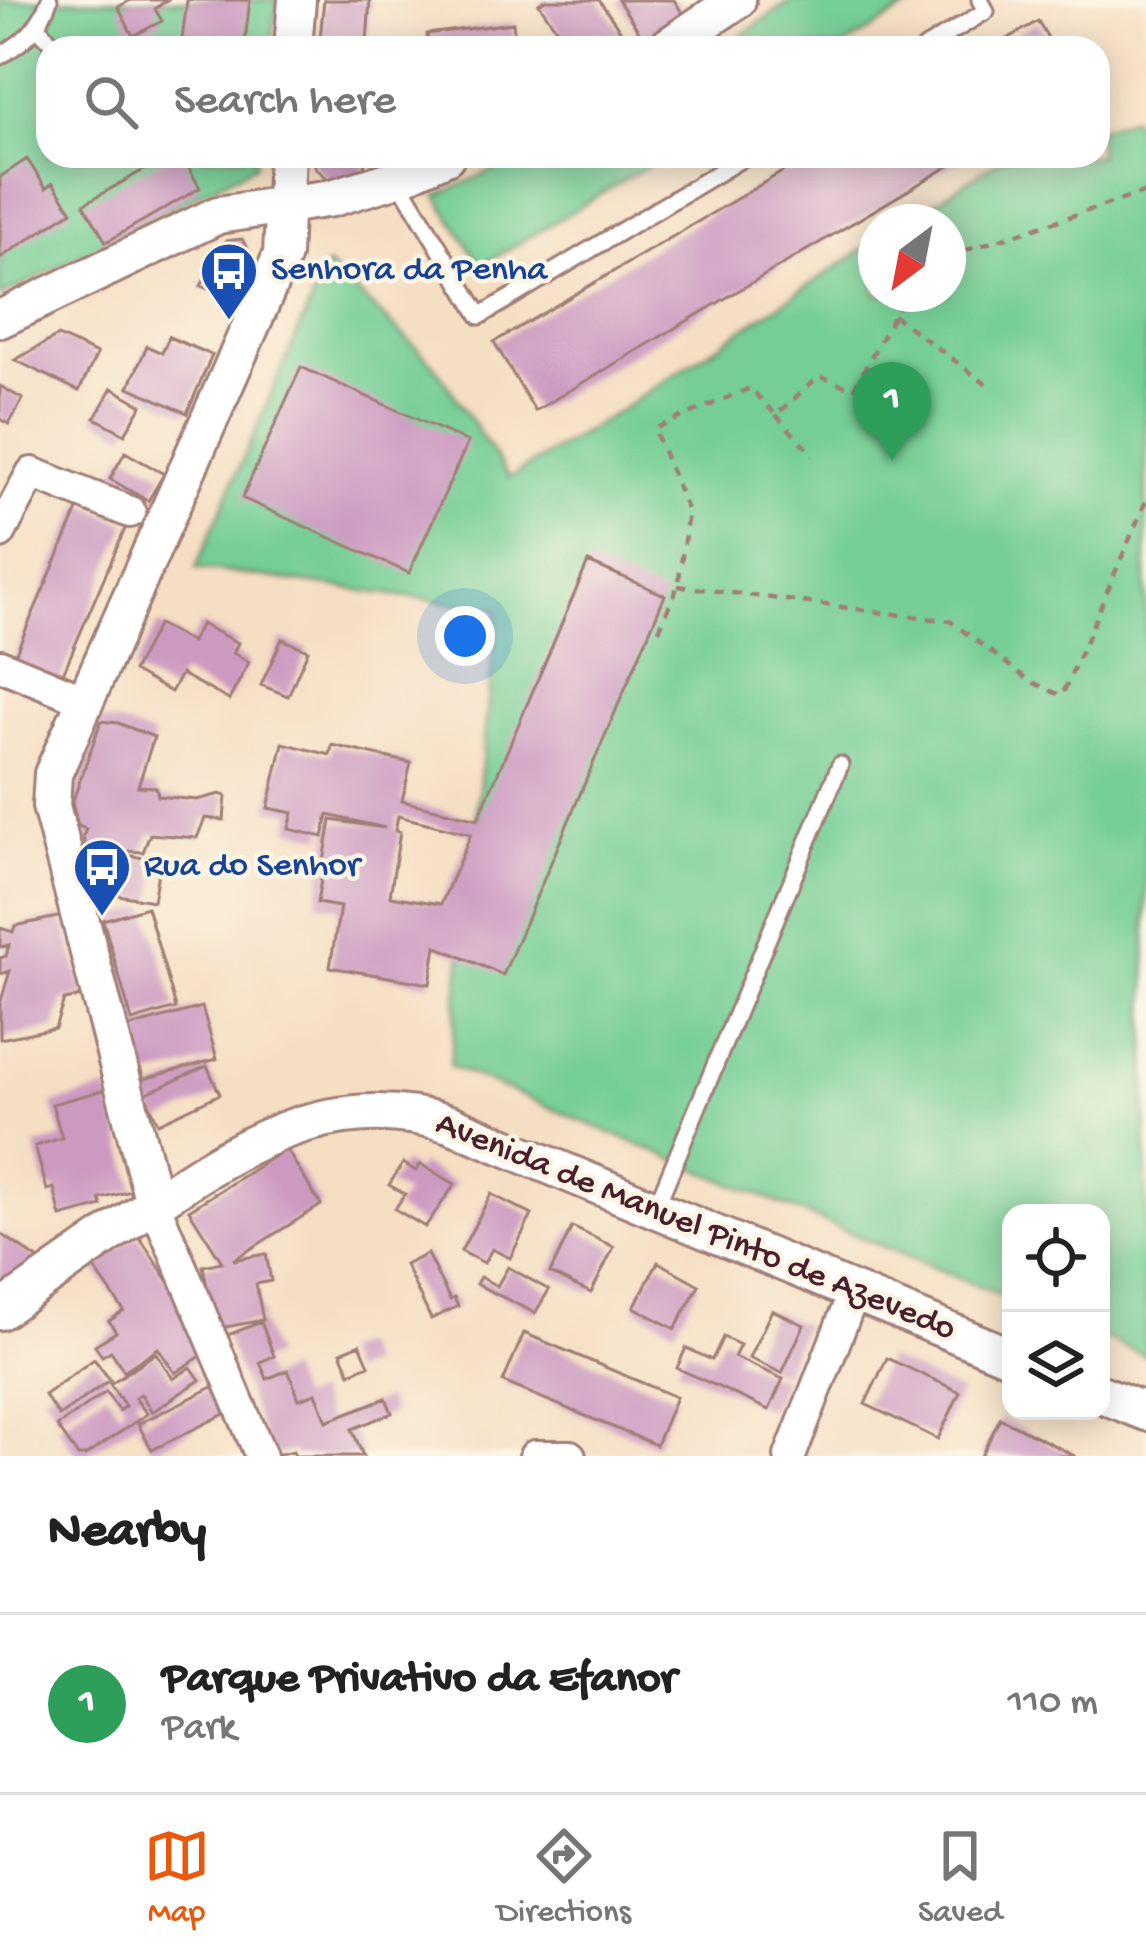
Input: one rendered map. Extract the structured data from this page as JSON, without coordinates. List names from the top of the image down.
{
  "streets": {
    "street": ["Avenida de Manuel Pinto de Azevedo"]
  },
  "places": {
    "bus stop": ["Senhora da Penha", "Rua do Senhor"]
  },
  "north": "bottom left",
  "page": {
    "search": "Search here",
    "pins": "1",
    "heading": "Nearby",
    "list": [
      {
        "mark": "1",
        "name": "Parque Privativo da Efanor",
        "note": "Park",
        "value": "110 m"
      }
    ],
    "nav": ["Map", "Directions", "Saved"]
  }
}
